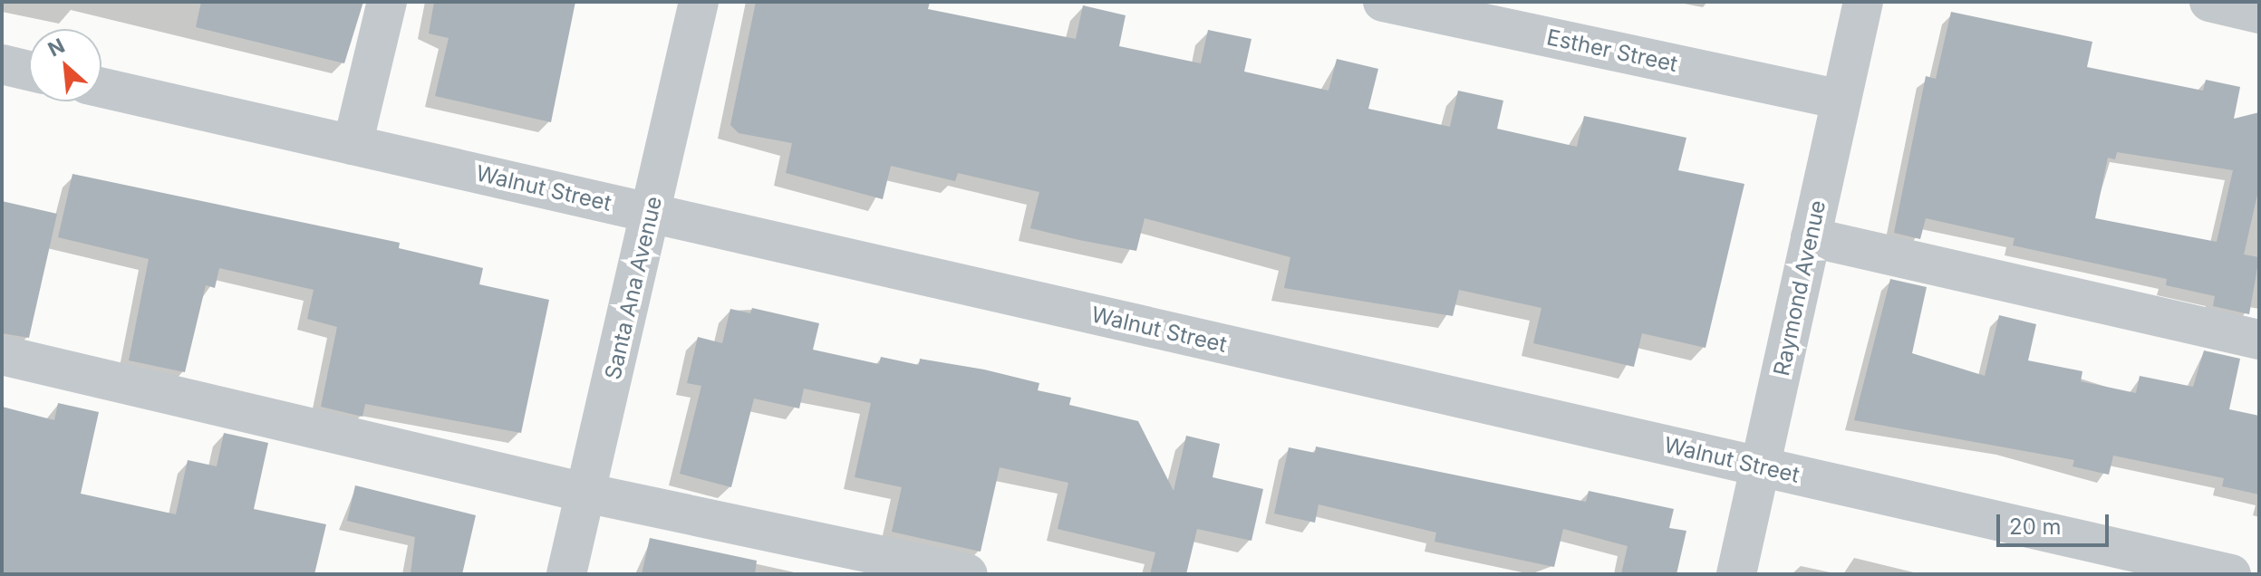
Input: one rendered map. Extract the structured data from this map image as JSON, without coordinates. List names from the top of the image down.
{
  "streets": {
    "street": [
      "Esther Street",
      "Walnut Street",
      "Santa Ana Avenue",
      "Raymond Avenue"
    ]
  },
  "crossings": [
    ["Esther Street", "Raymond Avenue"],
    ["Walnut Street", "Santa Ana Avenue"],
    ["Walnut Street", "Raymond Avenue"]
  ],
  "scale_bar": "20 m",
  "north": "top left"
}
